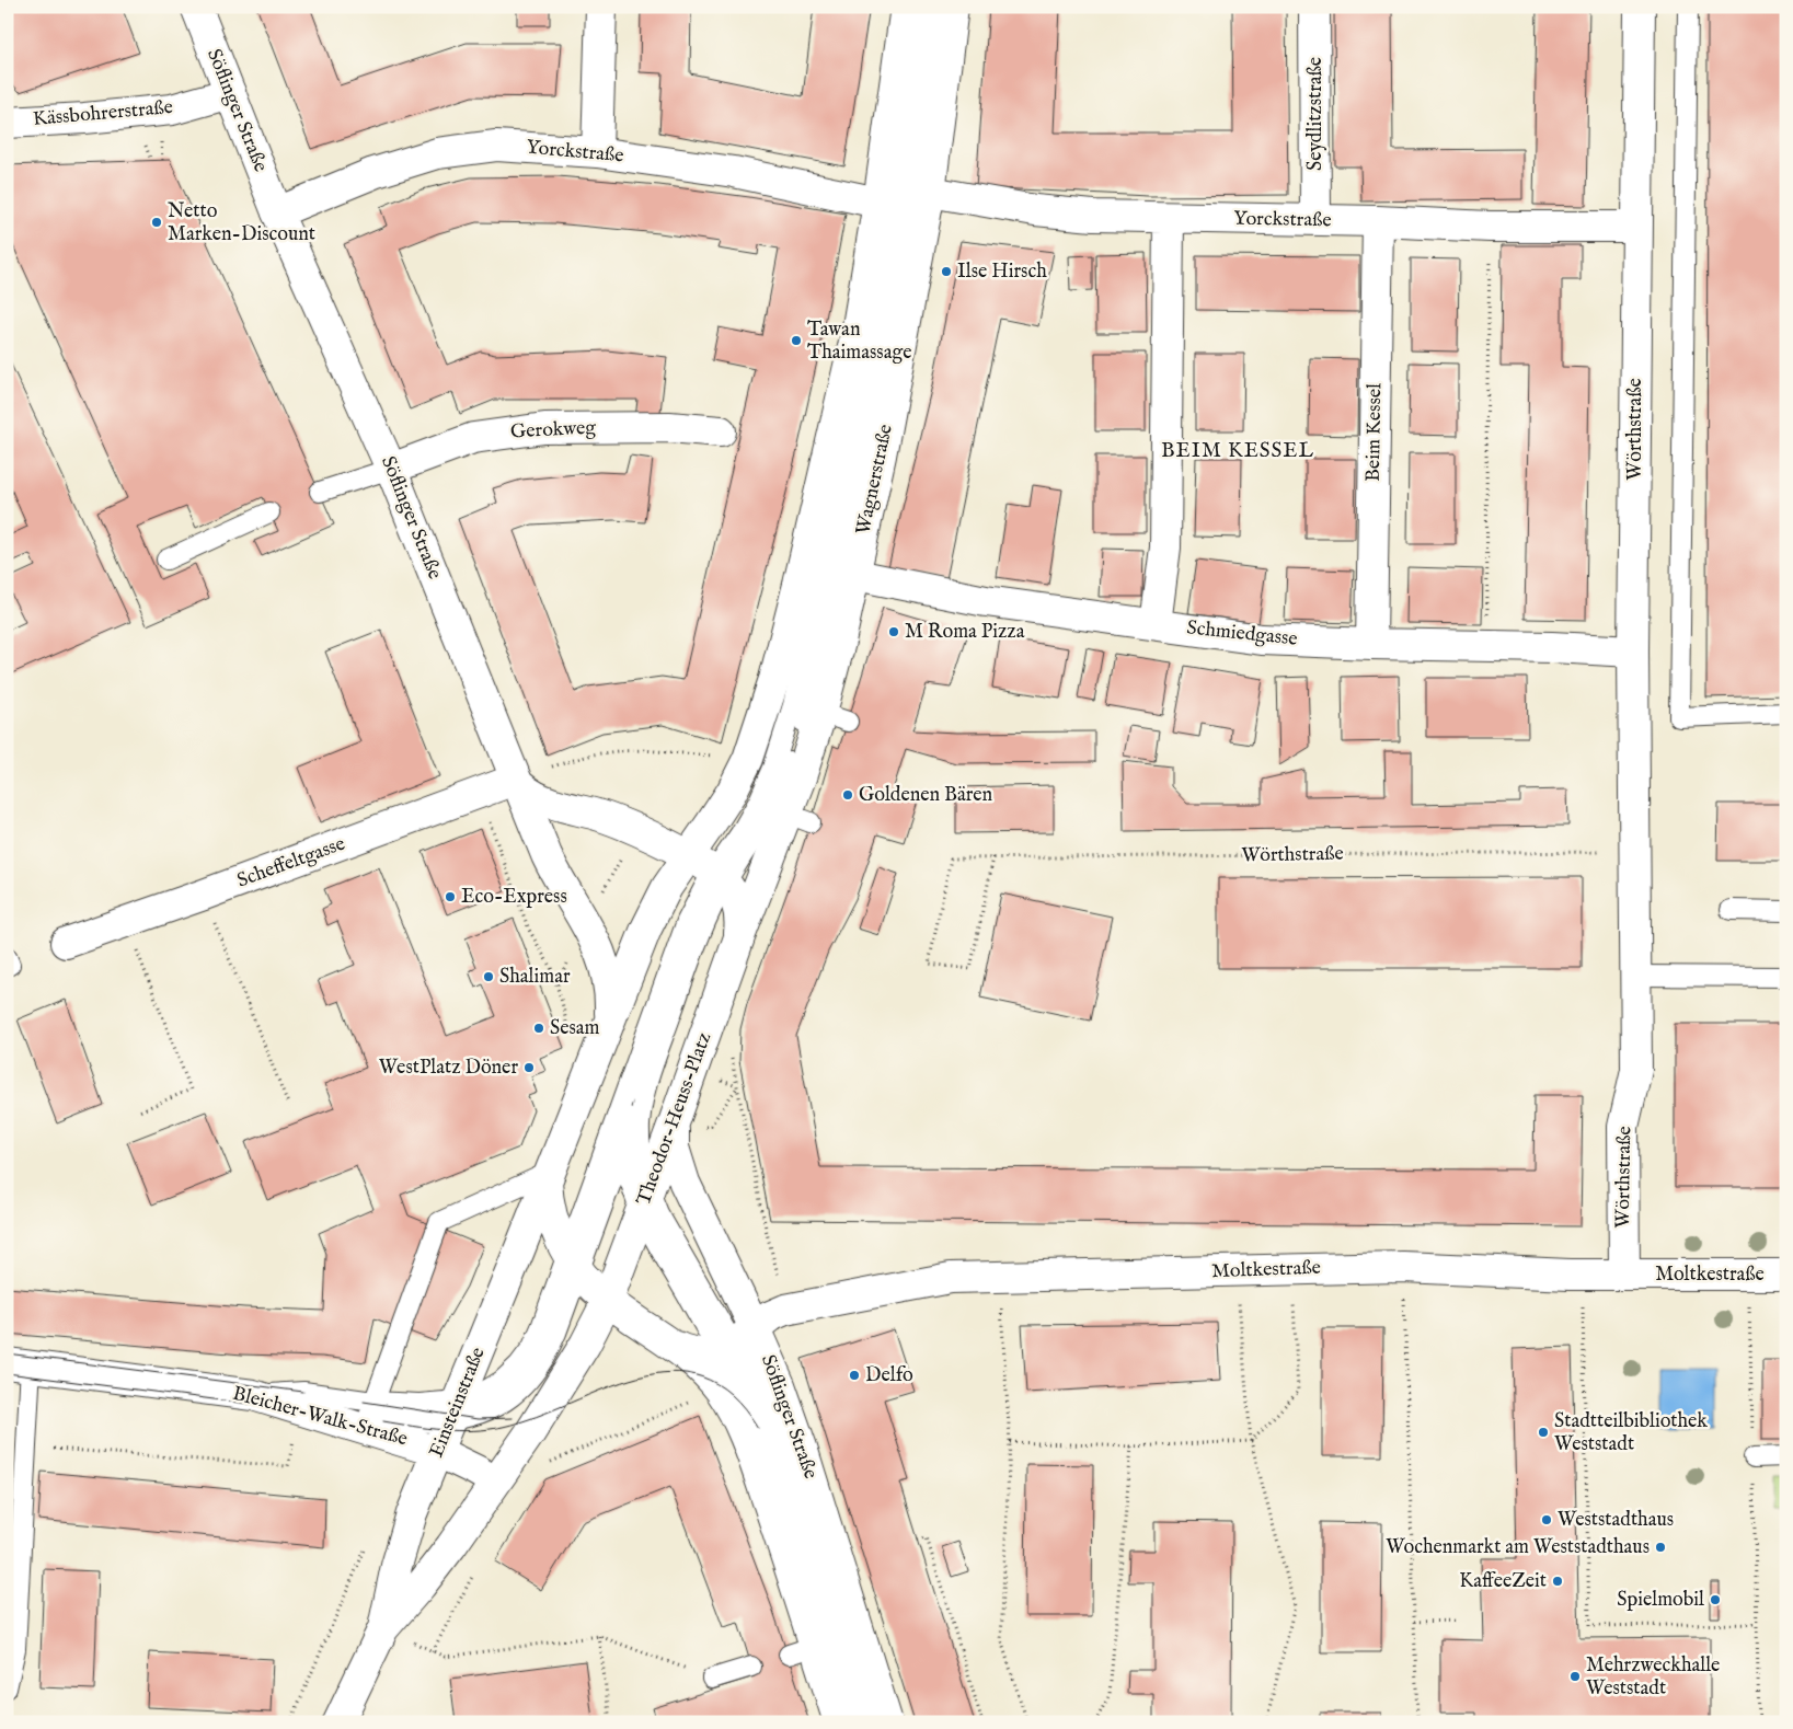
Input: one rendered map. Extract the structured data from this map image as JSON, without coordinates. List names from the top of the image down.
{
  "streets": {
    "street": [
      "Söflinger Straße",
      "Kässbohrerstraße",
      "Seydlitzstraße",
      "Yorckstraße",
      "Wörthstraße",
      "Gerokweg",
      "Beim Kessel",
      "Wagnerstraße",
      "Schmiedgasse",
      "Scheffeltgasse",
      "Theodor-Heuss-Platz",
      "Moltkestraße",
      "Einsteinstraße",
      "Bleicher-Walk-Straße"
    ]
  },
  "crossings": [
    ["Söflinger Straße", "Kässbohrerstraße"],
    ["Söflinger Straße", "Yorckstraße"],
    ["Söflinger Straße", "Gerokweg"],
    ["Söflinger Straße", "Scheffeltgasse"],
    ["Söflinger Straße", "Theodor-Heuss-Platz"],
    ["Söflinger Straße", "Moltkestraße"],
    ["Seydlitzstraße", "Yorckstraße"],
    ["Yorckstraße", "Wörthstraße"],
    ["Yorckstraße", "Beim Kessel"],
    ["Yorckstraße", "Wagnerstraße"],
    ["Wörthstraße", "Schmiedgasse"],
    ["Wörthstraße", "Moltkestraße"],
    ["Beim Kessel", "Schmiedgasse"],
    ["Wagnerstraße", "Schmiedgasse"],
    ["Wagnerstraße", "Theodor-Heuss-Platz"],
    ["Theodor-Heuss-Platz", "Einsteinstraße"],
    ["Einsteinstraße", "Bleicher-Walk-Straße"]
  ],
  "districts": ["BEIM KESSEL"],
  "places": [
    "Netto Marken-Discount",
    "Ilse Hirsch",
    "Tawan Thaimassage",
    "M Roma Pizza",
    "Goldenen Bären",
    "Eco-Express",
    "Shalimar",
    "Sesam",
    "WestPlatz Döner",
    "Delfo",
    "Stadtteilbibliothek Weststadt",
    "Weststadthaus",
    "Wochenmarkt am Weststadthaus",
    "KaffeeZeit",
    "Spielmobil",
    "Mehrzweckhalle Weststadt"
  ]
}
